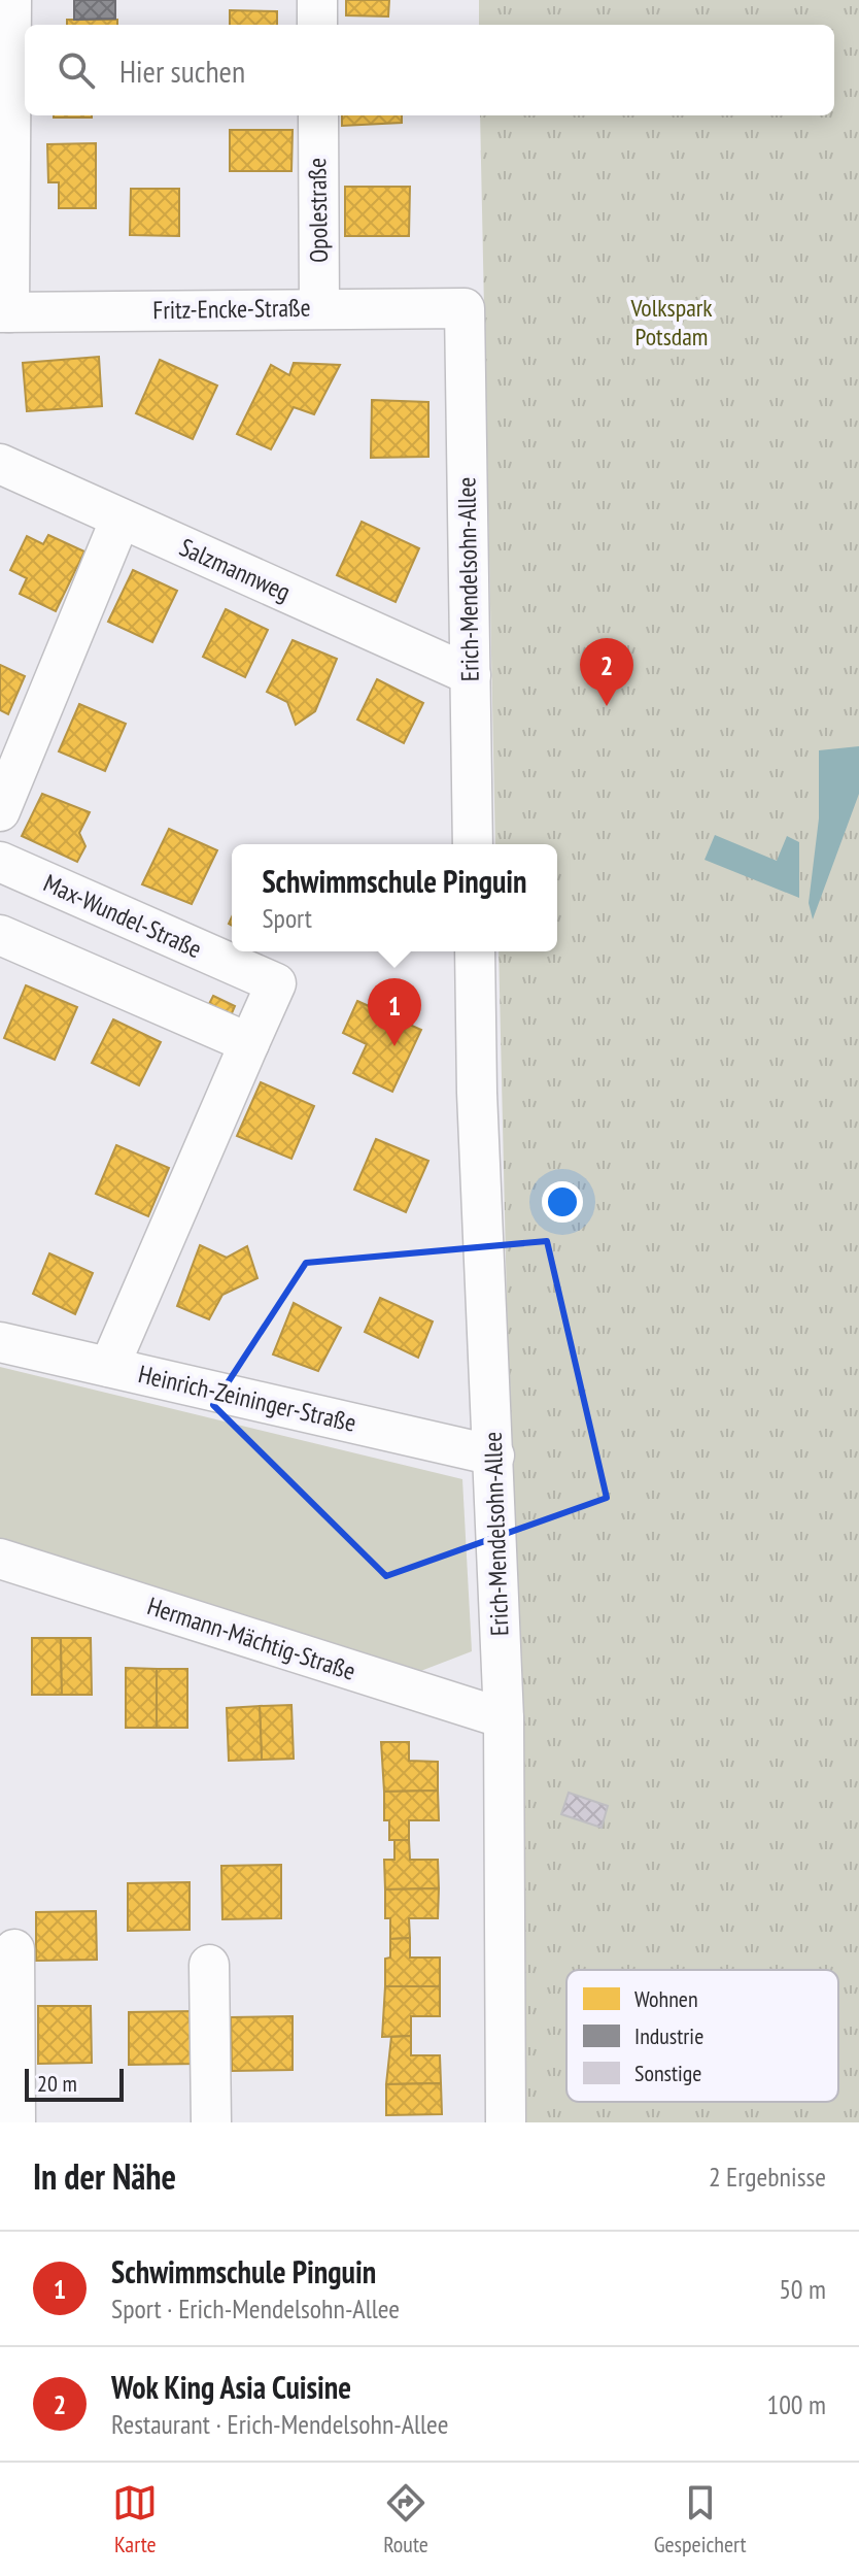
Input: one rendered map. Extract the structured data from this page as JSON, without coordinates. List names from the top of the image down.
{
  "streets": {
    "street": [
      "Opolestraße",
      "Fritz-Encke-Straße",
      "Salzmannweg",
      "Erich-Mendelsohn-Allee",
      "Max-Wundel-Straße",
      "Heinrich-Zeininger-Straße",
      "Hermann-Mächtig-Straße"
    ]
  },
  "crossings": [
    ["Opolestraße", "Fritz-Encke-Straße"],
    ["Fritz-Encke-Straße", "Erich-Mendelsohn-Allee"],
    ["Salzmannweg", "Erich-Mendelsohn-Allee"],
    ["Erich-Mendelsohn-Allee", "Heinrich-Zeininger-Straße"],
    ["Erich-Mendelsohn-Allee", "Hermann-Mächtig-Straße"],
    ["Max-Wundel-Straße", "Heinrich-Zeininger-Straße"]
  ],
  "parks": ["Volkspark Potsdam"],
  "legend": ["Wohnen", "Industrie", "Sonstige"],
  "scale_bar": "20 m",
  "page": {
    "search": "Hier suchen",
    "pins": ["2", "1"],
    "popup": ["Schwimmschule Pinguin", "Sport"],
    "scale": "20 m",
    "heading": ["In der Nähe", "2 Ergebnisse"],
    "list": [
      {
        "mark": "1",
        "name": "Schwimmschule Pinguin",
        "note": "Sport · Erich-Mendelsohn-Allee",
        "value": "50 m"
      },
      {
        "mark": "2",
        "name": "Wok King Asia Cuisine",
        "note": "Restaurant · Erich-Mendelsohn-Allee",
        "value": "100 m"
      }
    ],
    "nav": ["Karte", "Route", "Gespeichert"]
  }
}
